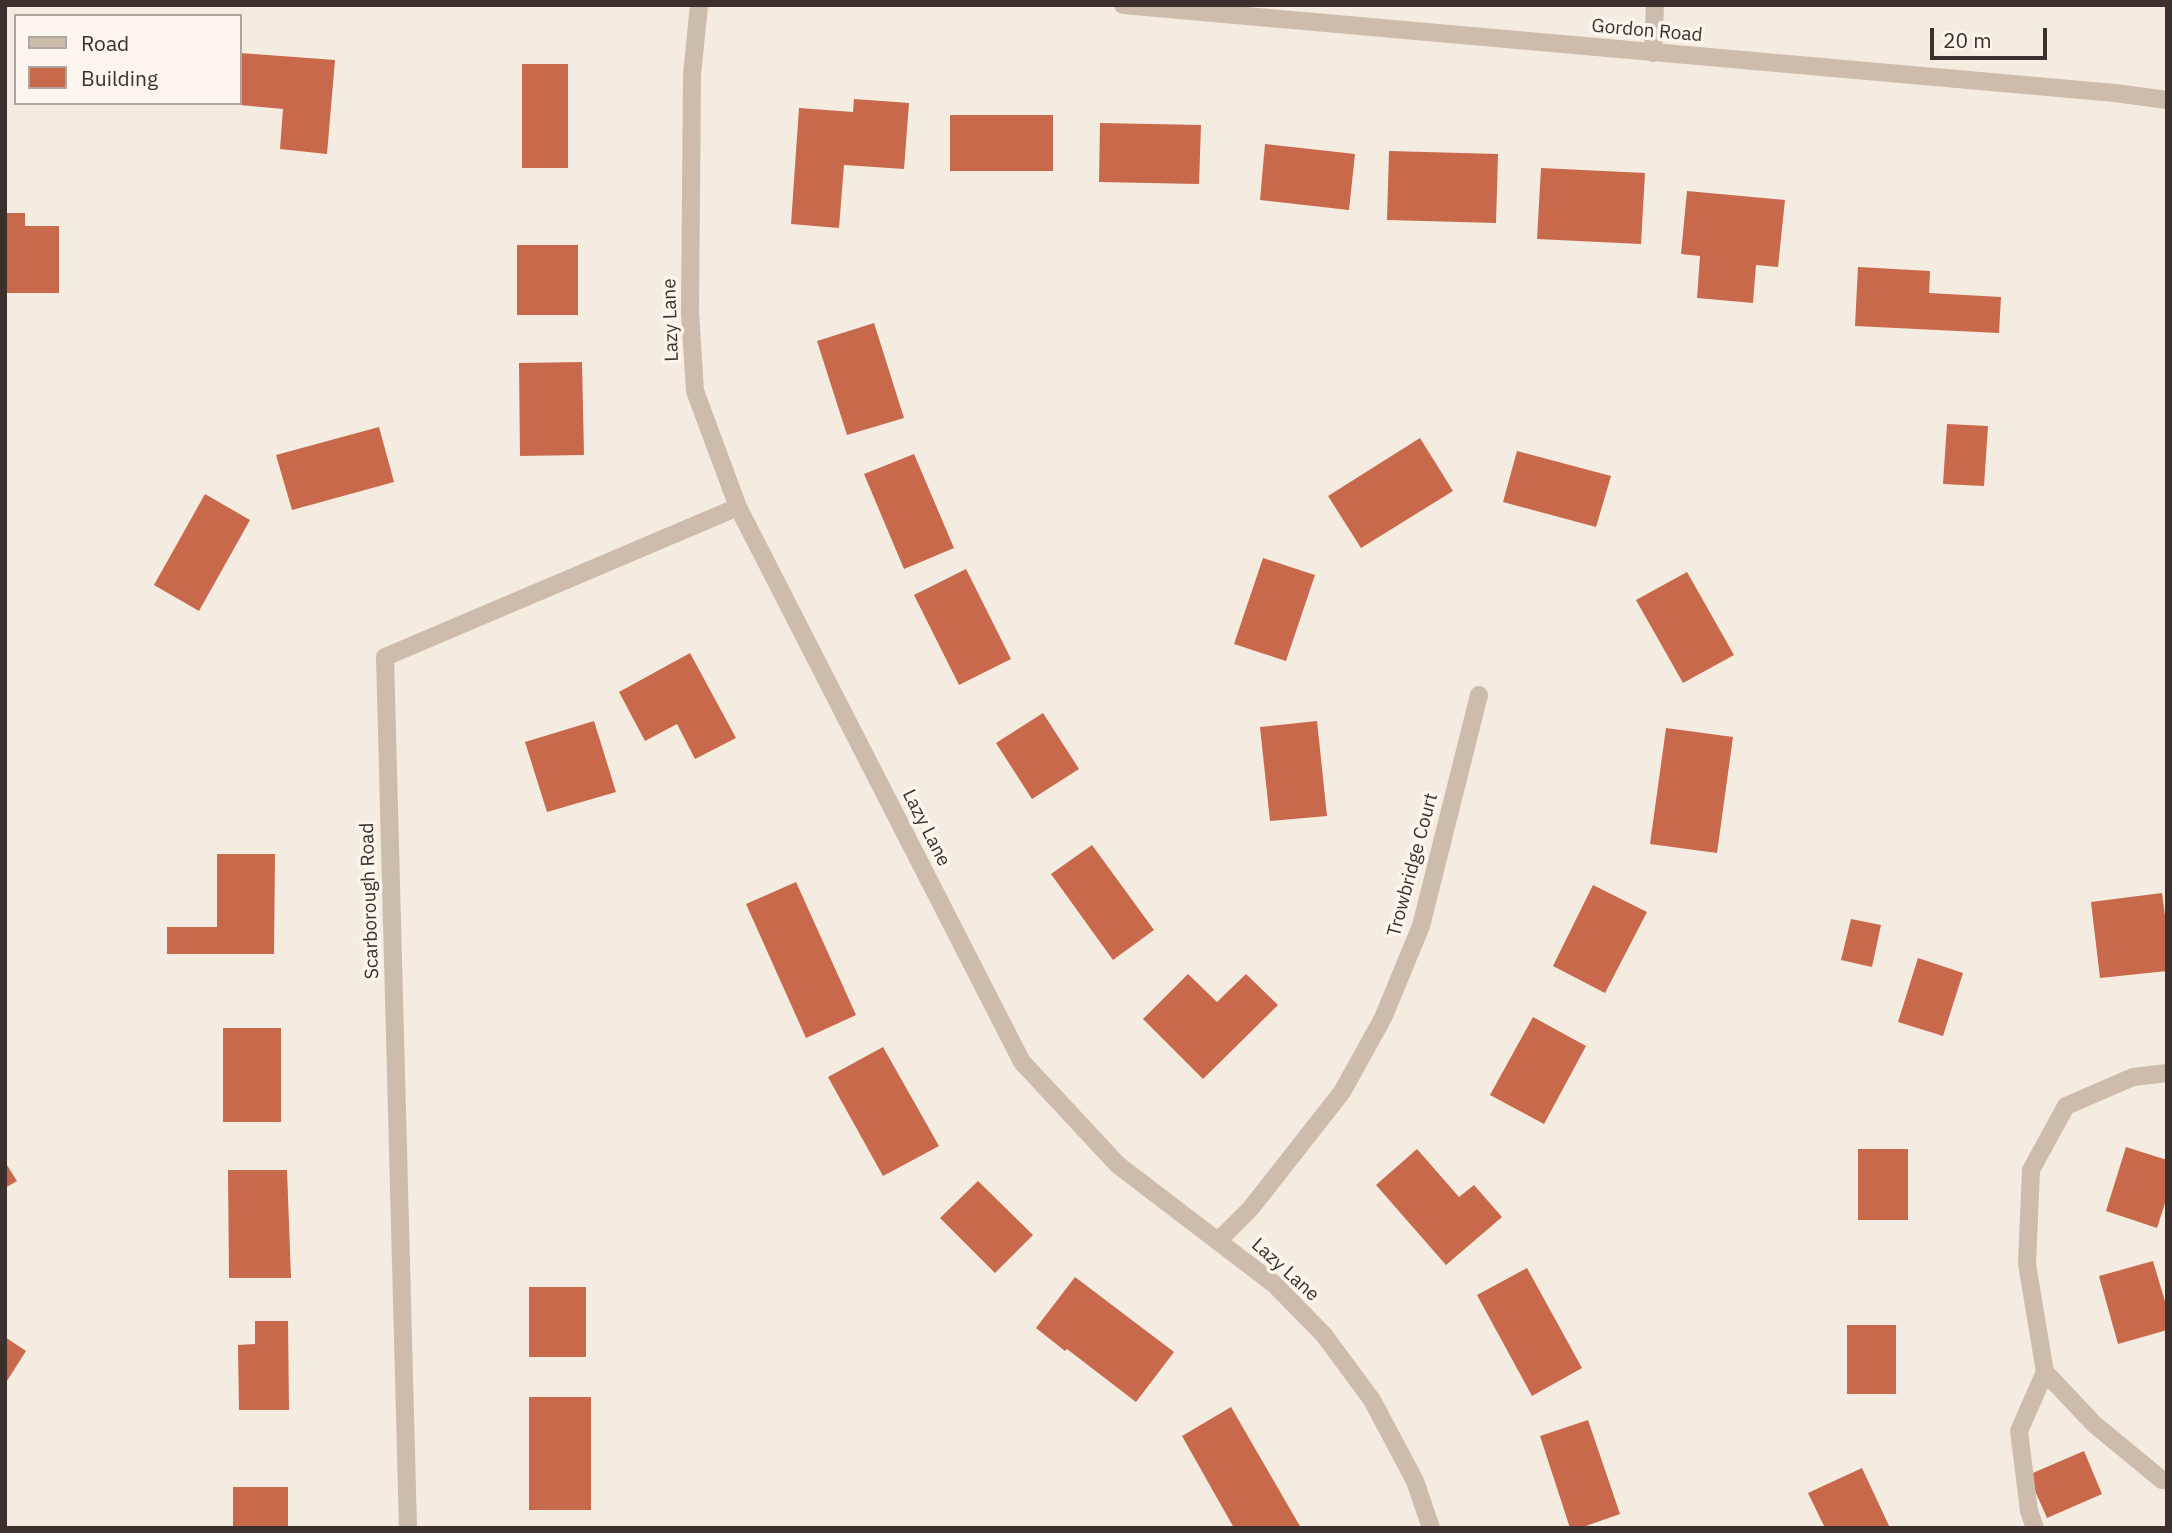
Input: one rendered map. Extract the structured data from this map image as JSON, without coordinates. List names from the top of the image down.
{
  "streets": {
    "street": [
      "Gordon Road",
      "Lazy Lane",
      "Trowbridge Court",
      "Scarborough Road"
    ]
  },
  "crossings": [
    ["Lazy Lane", "Trowbridge Court"],
    ["Lazy Lane", "Scarborough Road"]
  ],
  "legend": ["Road", "Building"],
  "scale_bar": "20 m"
}
